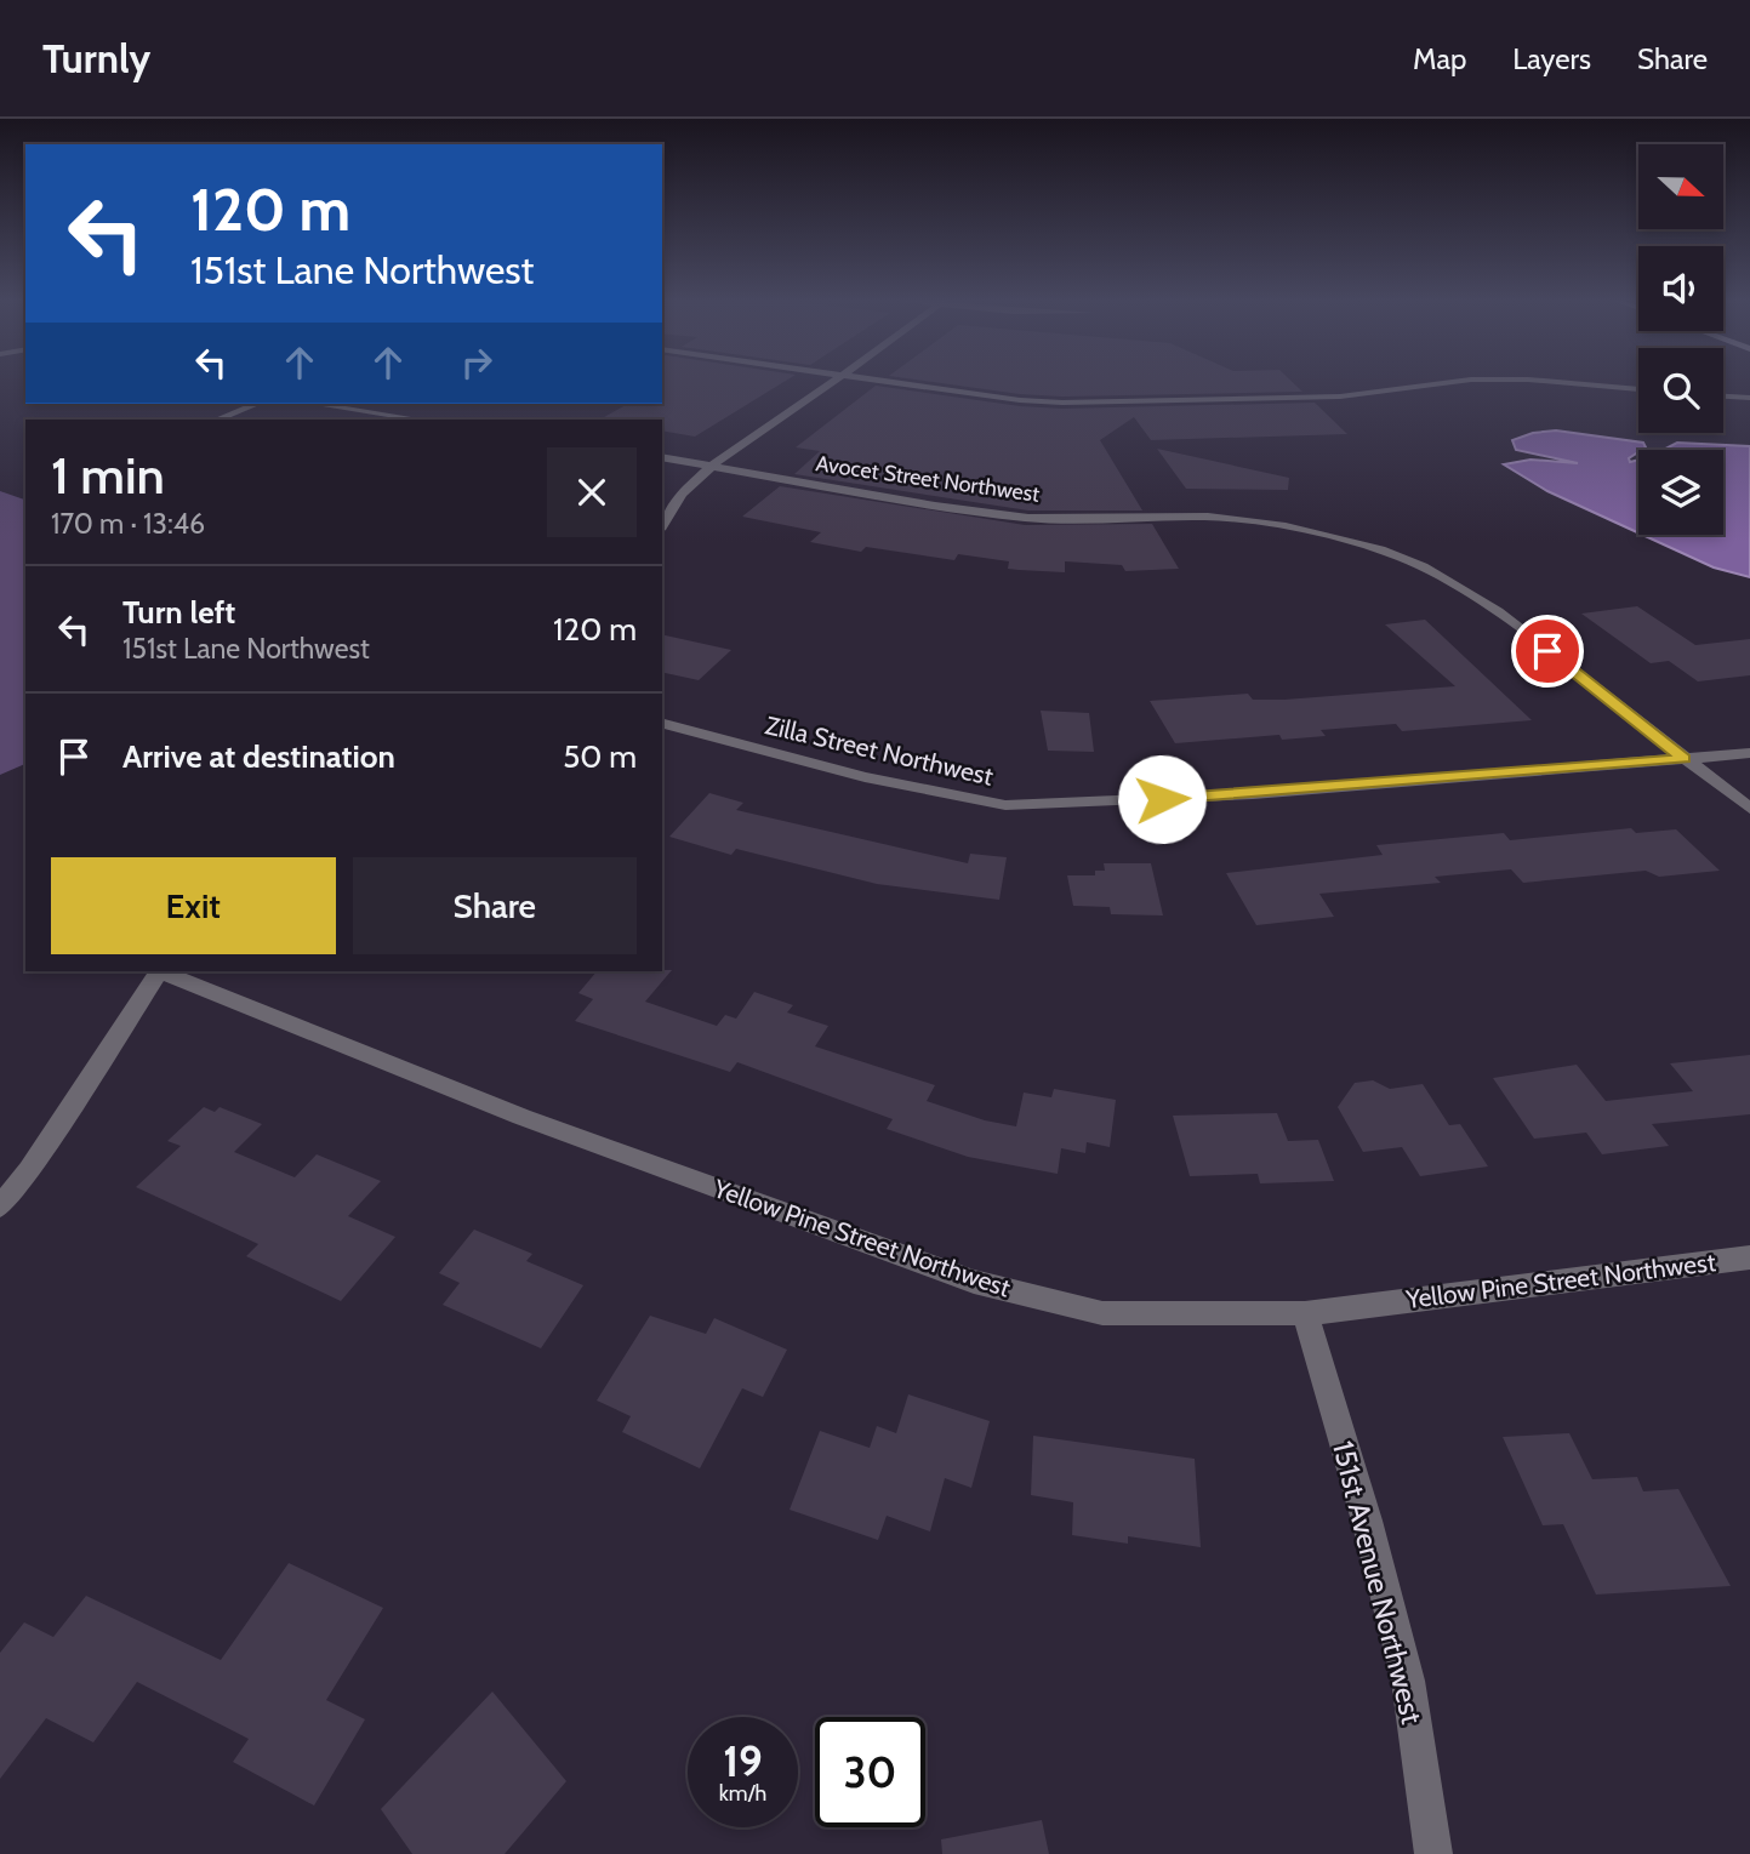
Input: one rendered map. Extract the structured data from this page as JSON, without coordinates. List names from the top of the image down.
{
  "streets": {
    "street": [
      "Avocet Street Northwest",
      "Zilla Street Northwest",
      "Yellow Pine Street Northwest",
      "151st Avenue Northwest"
    ]
  },
  "crossings": [
    ["Avocet Street Northwest", "Zilla Street Northwest"],
    ["Yellow Pine Street Northwest", "151st Avenue Northwest"]
  ],
  "north": "right",
  "page": {
    "header": "Turnly",
    "nav": ["Map", "Layers", "Share"],
    "turn": ["120 m", "151st Lane Northwest"],
    "heading": ["1 min", "170 m · 13:46"],
    "list": [
      {
        "name": "Turn left",
        "note": "151st Lane Northwest",
        "value": "120 m"
      },
      {
        "name": "Arrive at destination",
        "value": "50 m"
      }
    ],
    "buttons": ["Exit", "Share"],
    "speed": "19 km/h",
    "limit": "30"
  }
}
